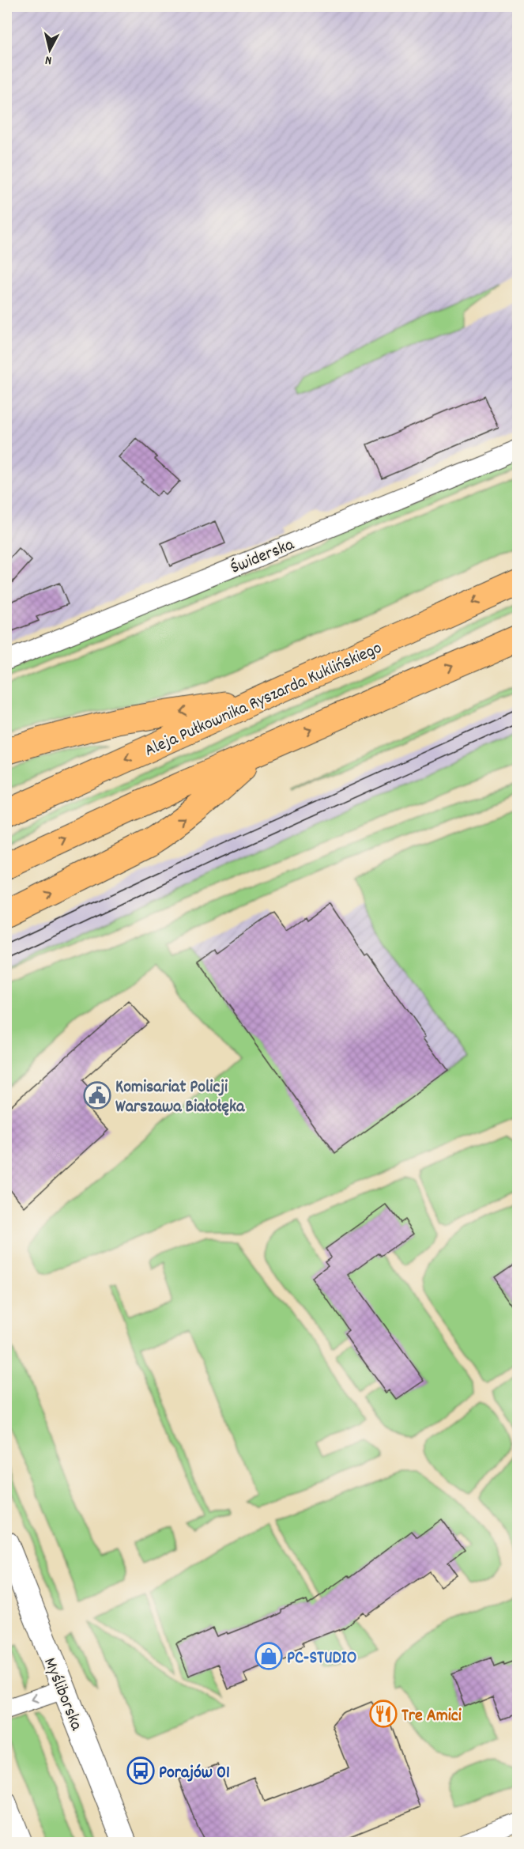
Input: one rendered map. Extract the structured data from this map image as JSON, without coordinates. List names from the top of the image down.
{
  "streets": {
    "main road": ["Aleja Pułkownika Ryszarda Kuklińskiego"],
    "street": ["Świderska", "Myśliborska"]
  },
  "places": {
    "public building": ["Komisariat Policji Warszawa Białołęka"],
    "shop": ["PC-STUDIO"],
    "restaurant": ["Tre Amici"],
    "bus stop": ["Porajów 01"]
  },
  "north": "bottom"
}
